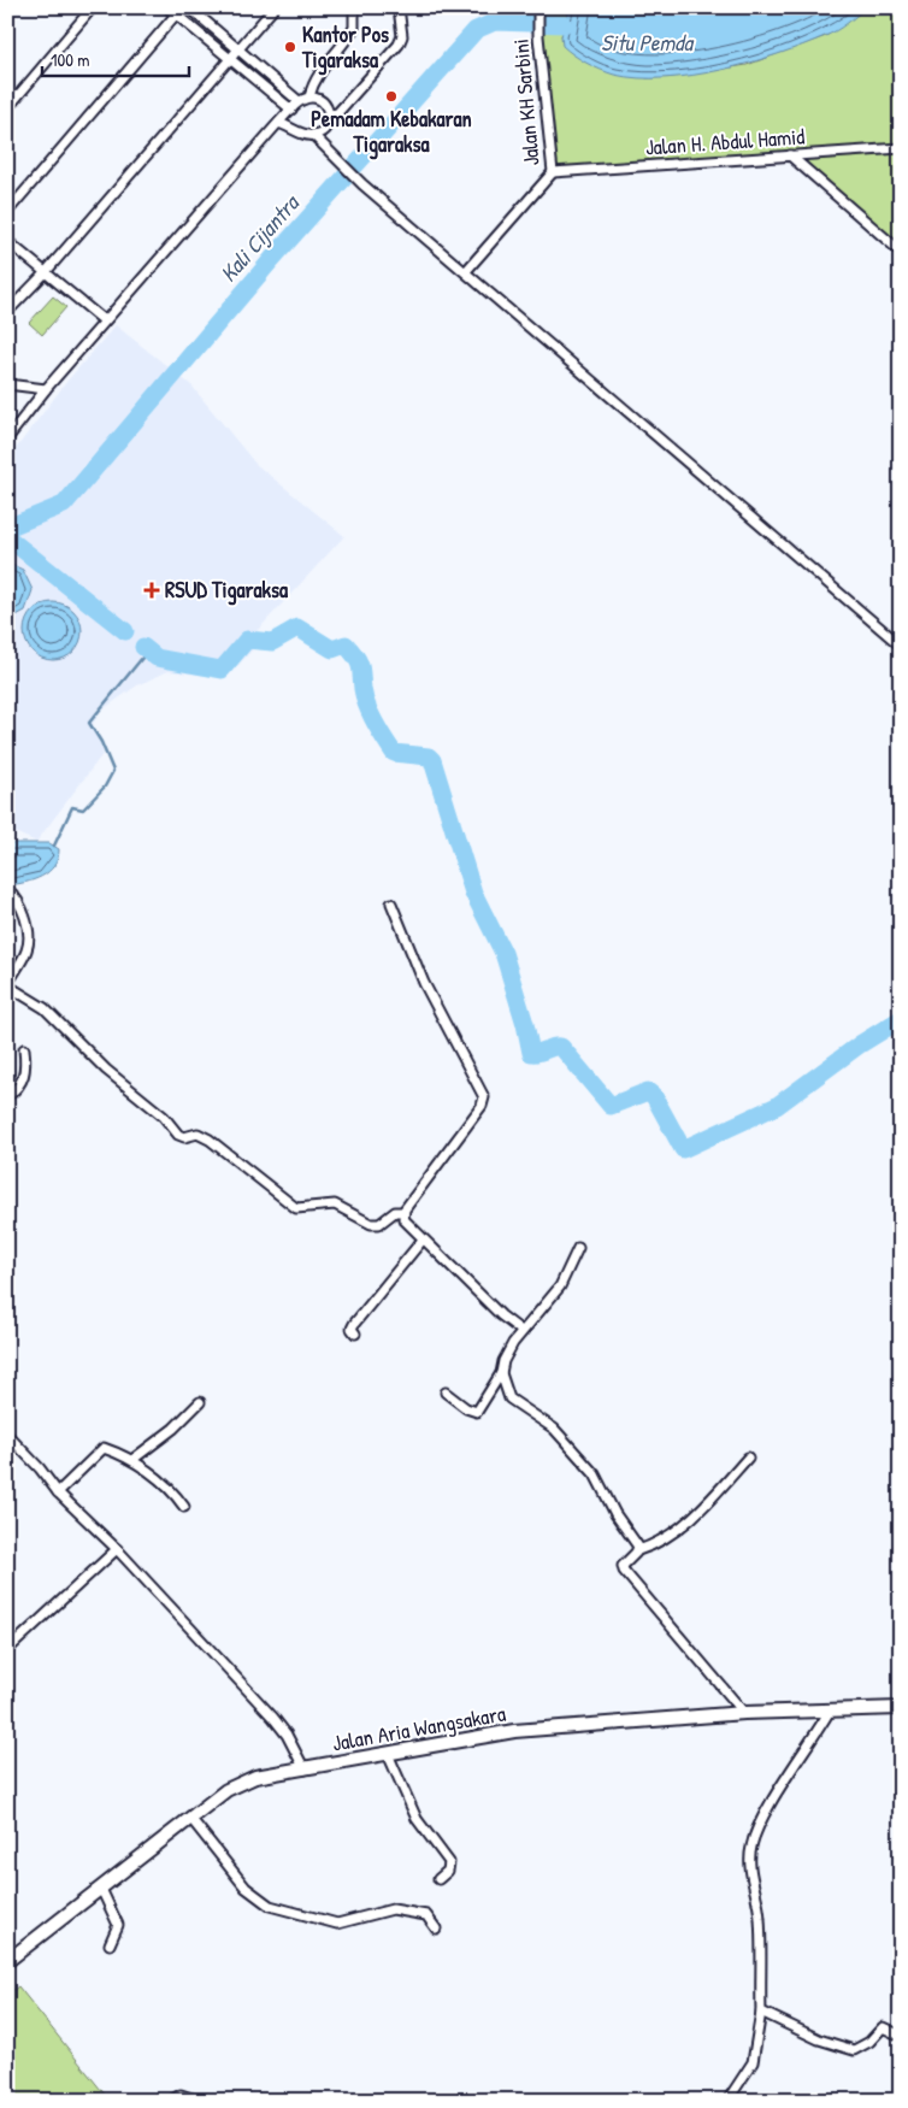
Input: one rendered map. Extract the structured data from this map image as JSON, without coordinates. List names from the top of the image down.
{
  "streets": {
    "street": ["Jalan KH Sarbini", "Jalan H. Abdul Hamid", "Jalan Aria Wangsakara"]
  },
  "crossings": [
    ["Jalan KH Sarbini", "Jalan H. Abdul Hamid"]
  ],
  "water": ["Situ Pemda", "Kali Cijantra"],
  "places": {
    "other": ["Kantor Pos Tigaraksa", "Pemadam Kebakaran Tigaraksa"],
    "health": ["RSUD Tigaraksa"]
  },
  "scale_bar": "100 m"
}
